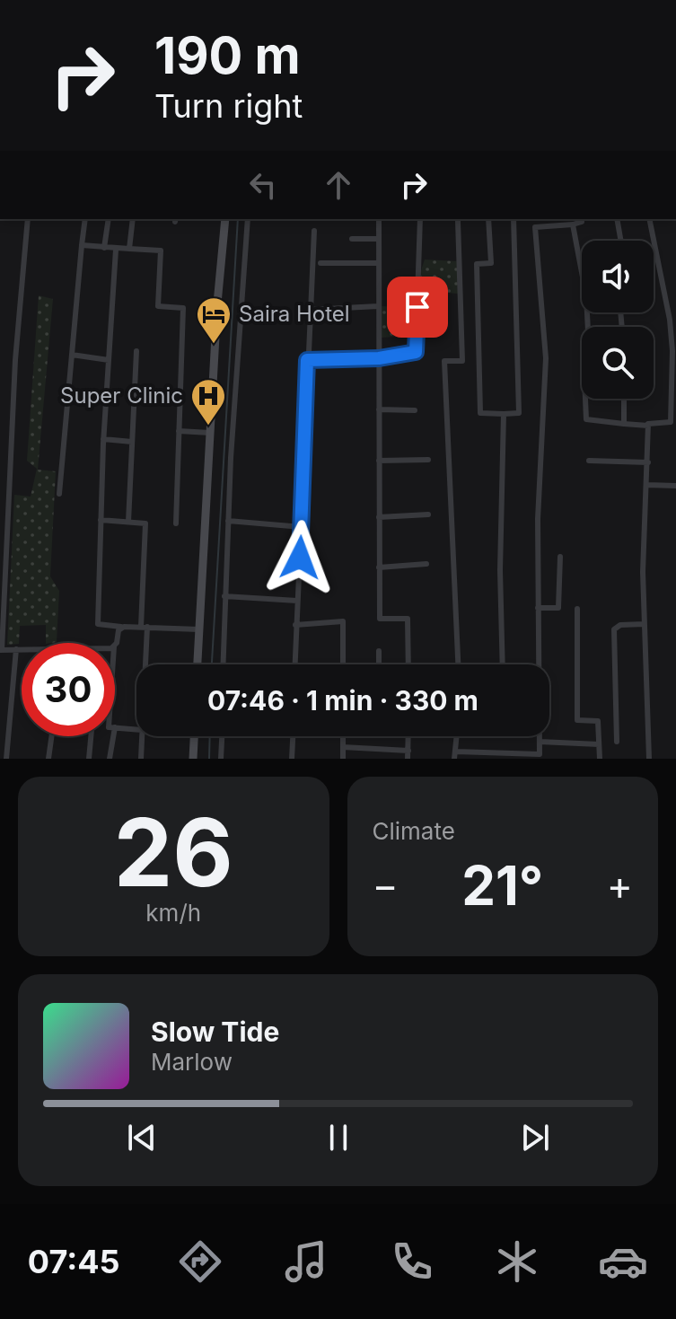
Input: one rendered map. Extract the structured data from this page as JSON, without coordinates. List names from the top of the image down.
{
  "places": {
    "hotel": ["Saira Hotel"],
    "hospital": ["Super Clinic"]
  },
  "page": {
    "turn": ["190 m", "Turn right"],
    "limit": "30",
    "trip": "07:46 · 1 min · 330 m",
    "tile": [
      ["26", "km/h"],
      "Climate"
    ],
    "heat": ["−", "21°", "+"],
    "song": ["Slow Tide", "Marlow"],
    "tabs": "07:45"
  }
}
